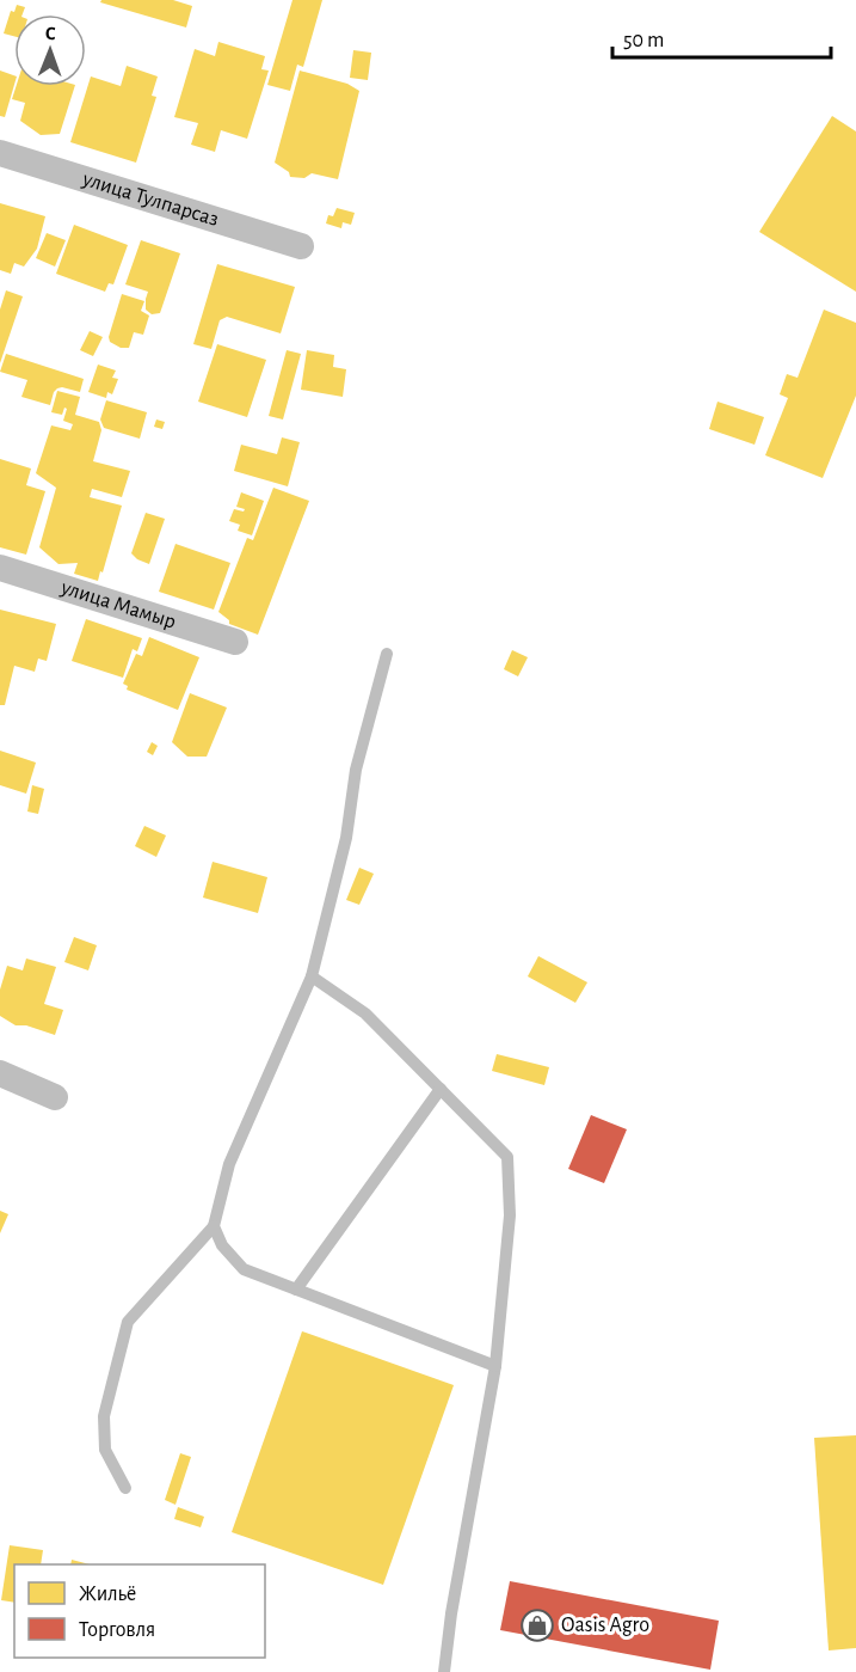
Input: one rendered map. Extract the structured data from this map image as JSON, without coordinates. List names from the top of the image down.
{
  "streets": {
    "street": ["улица Тулпарсаз", "улица Мамыр"]
  },
  "places": {
    "shop": ["Oasis Agro"]
  },
  "legend": ["Жильё", "Торговля"],
  "scale_bar": "50 m",
  "north": "top"
}
